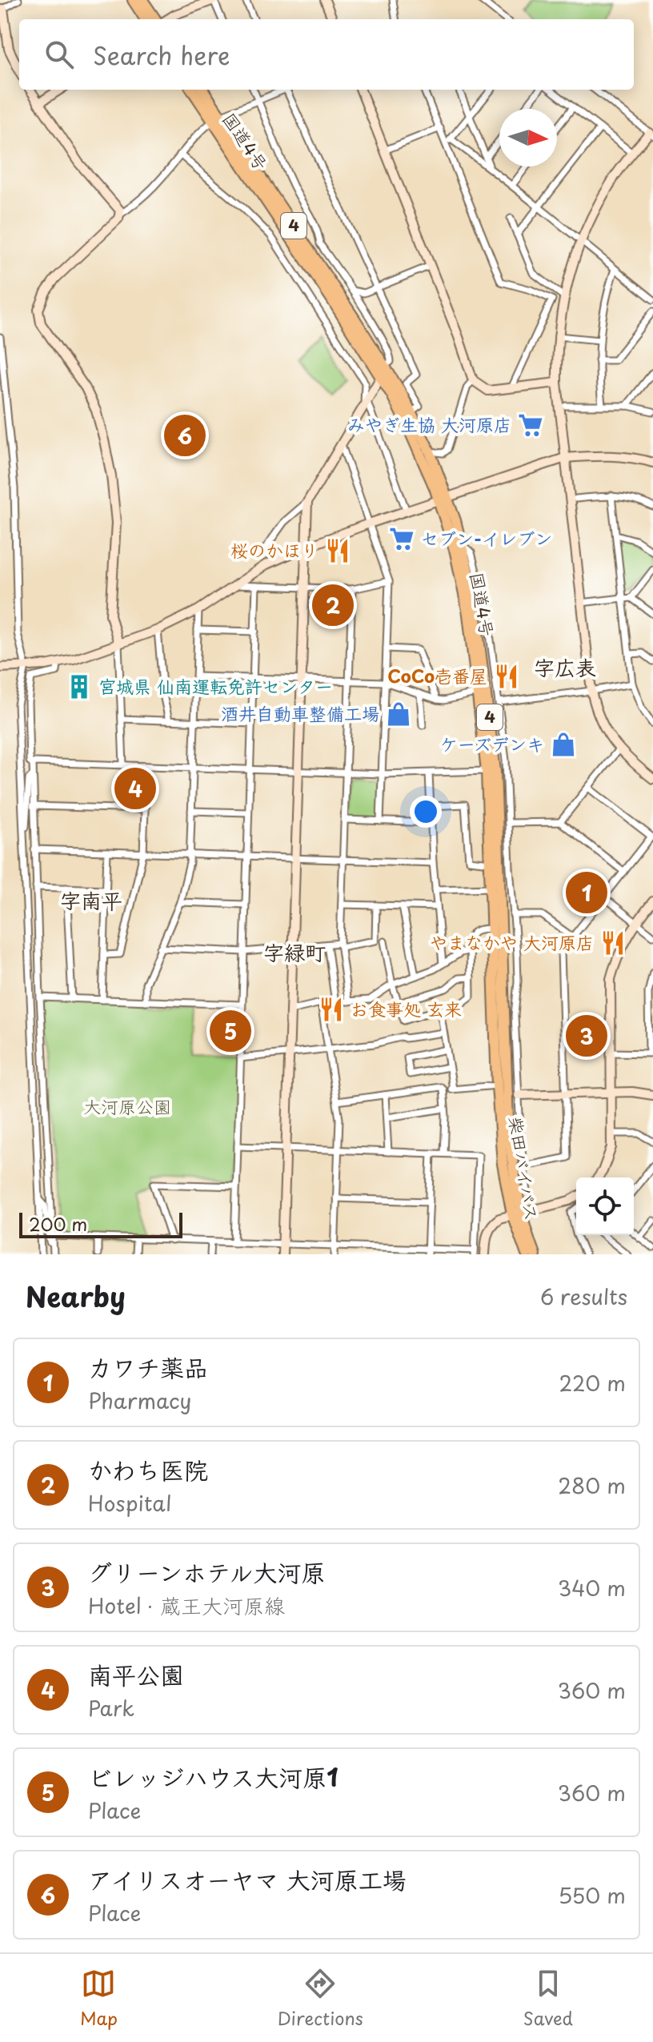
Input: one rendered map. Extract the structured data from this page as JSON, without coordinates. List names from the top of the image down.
{
  "streets": {
    "highway": ["国道4号", "4", "柴田バイパス"]
  },
  "crossings": [
    ["国道4号", "柴田バイパス"]
  ],
  "districts": ["字広表", "字南平", "字緑町"],
  "parks": ["大河原公園"],
  "places": {
    "supermarket": ["みやぎ生協 大河原店", "セブン-イレブン"],
    "restaurant": [
      "桜のかほり",
      "CoCo壱番屋",
      "やまなかや 大河原店",
      "お食事処 玄来"
    ],
    "building": ["宮城県 仙南運転免許センター"],
    "shop": ["酒井自動車整備工場", "ケーズデンキ"]
  },
  "scale_bar": "200 m",
  "north": "right",
  "page": {
    "search": "Search here",
    "pins": [
      "6",
      "2",
      "4",
      "1",
      "5",
      "3"
    ],
    "scale": "200 m",
    "heading": ["Nearby", "6 results"],
    "list": [
      {
        "mark": "1",
        "name": "カワチ薬品",
        "note": "Pharmacy",
        "value": "220 m"
      },
      {
        "mark": "2",
        "name": "かわち医院",
        "note": "Hospital",
        "value": "280 m"
      },
      {
        "mark": "3",
        "name": "グリーンホテル大河原",
        "note": "Hotel · 蔵王大河原線",
        "value": "340 m"
      },
      {
        "mark": "4",
        "name": "南平公園",
        "note": "Park",
        "value": "360 m"
      },
      {
        "mark": "5",
        "name": "ビレッジハウス大河原1",
        "note": "Place",
        "value": "360 m"
      },
      {
        "mark": "6",
        "name": "アイリスオーヤマ 大河原工場",
        "note": "Place",
        "value": "550 m"
      }
    ],
    "nav": ["Map", "Directions", "Saved"]
  }
}
